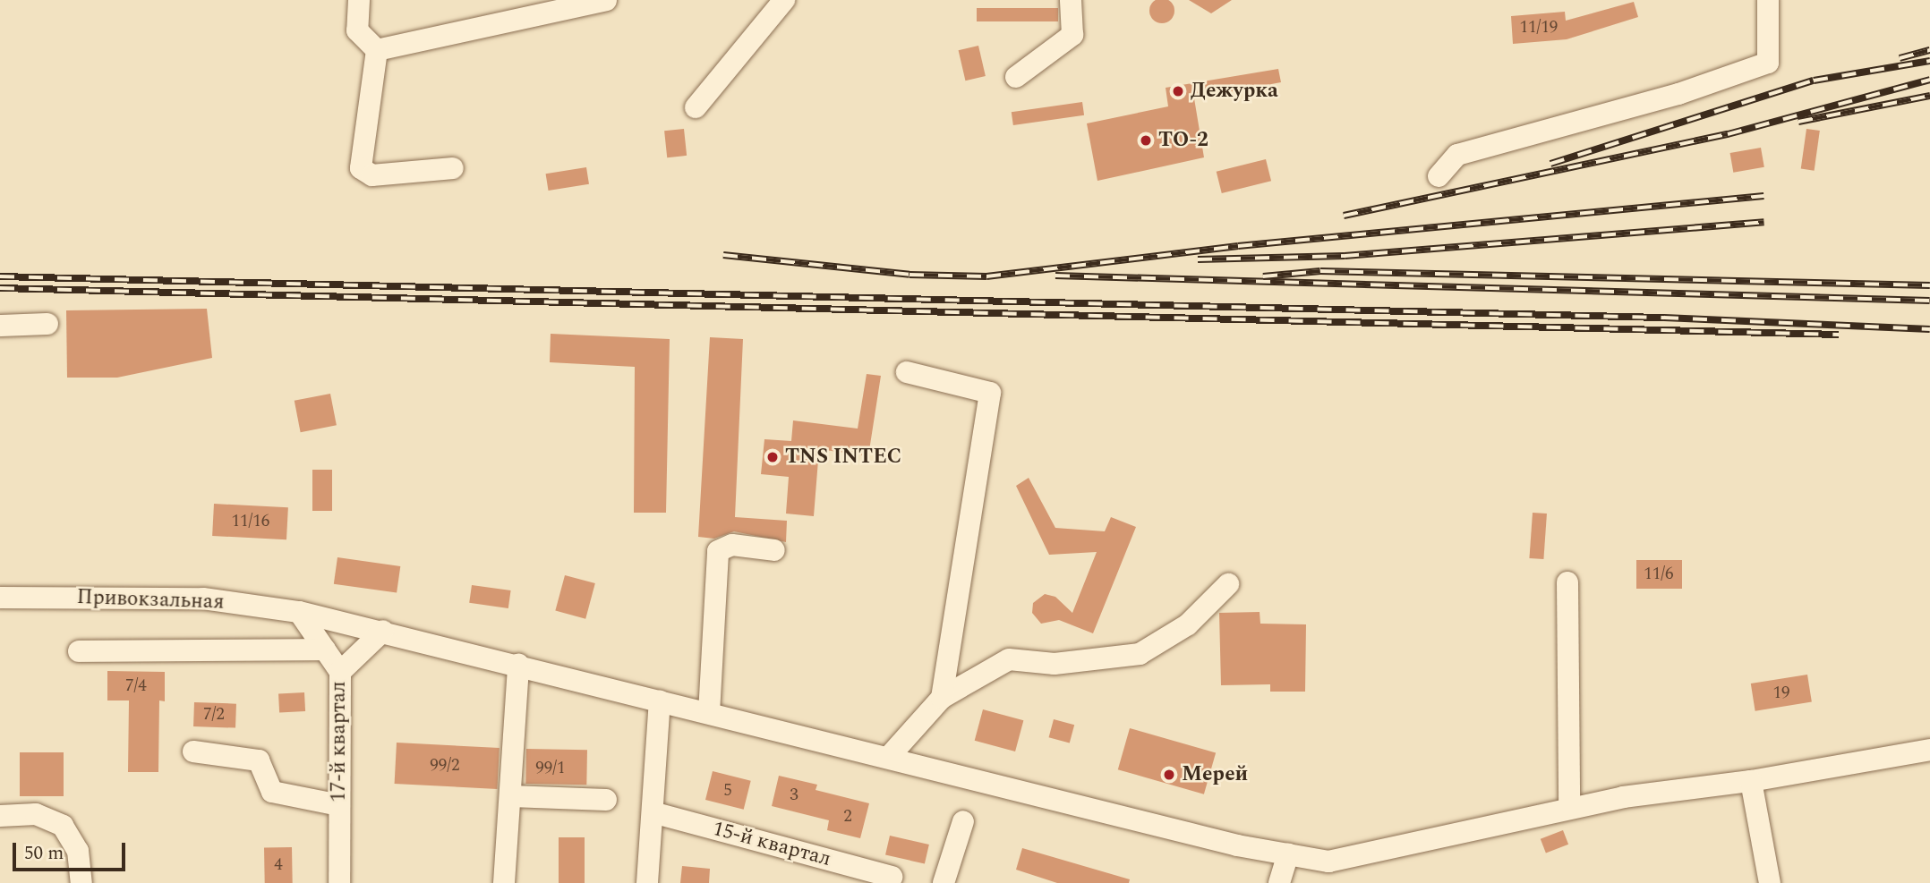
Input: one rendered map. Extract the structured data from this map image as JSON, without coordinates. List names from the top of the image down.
{
  "streets": {
    "street": ["Привокзальная", "17-й квартал", "15-й квартал"]
  },
  "crossings": [
    ["Привокзальная", "17-й квартал"]
  ],
  "places": [
    "Дежурка",
    "ТО-2",
    "TNS INTEC",
    "Мерей"
  ],
  "house_numbers": [
    "11/19",
    "11/16",
    "11/6",
    "7/4",
    "19",
    "7/2",
    "99/2",
    "99/1",
    "5",
    "3",
    "2",
    "4"
  ],
  "scale_bar": "50 m"
}
